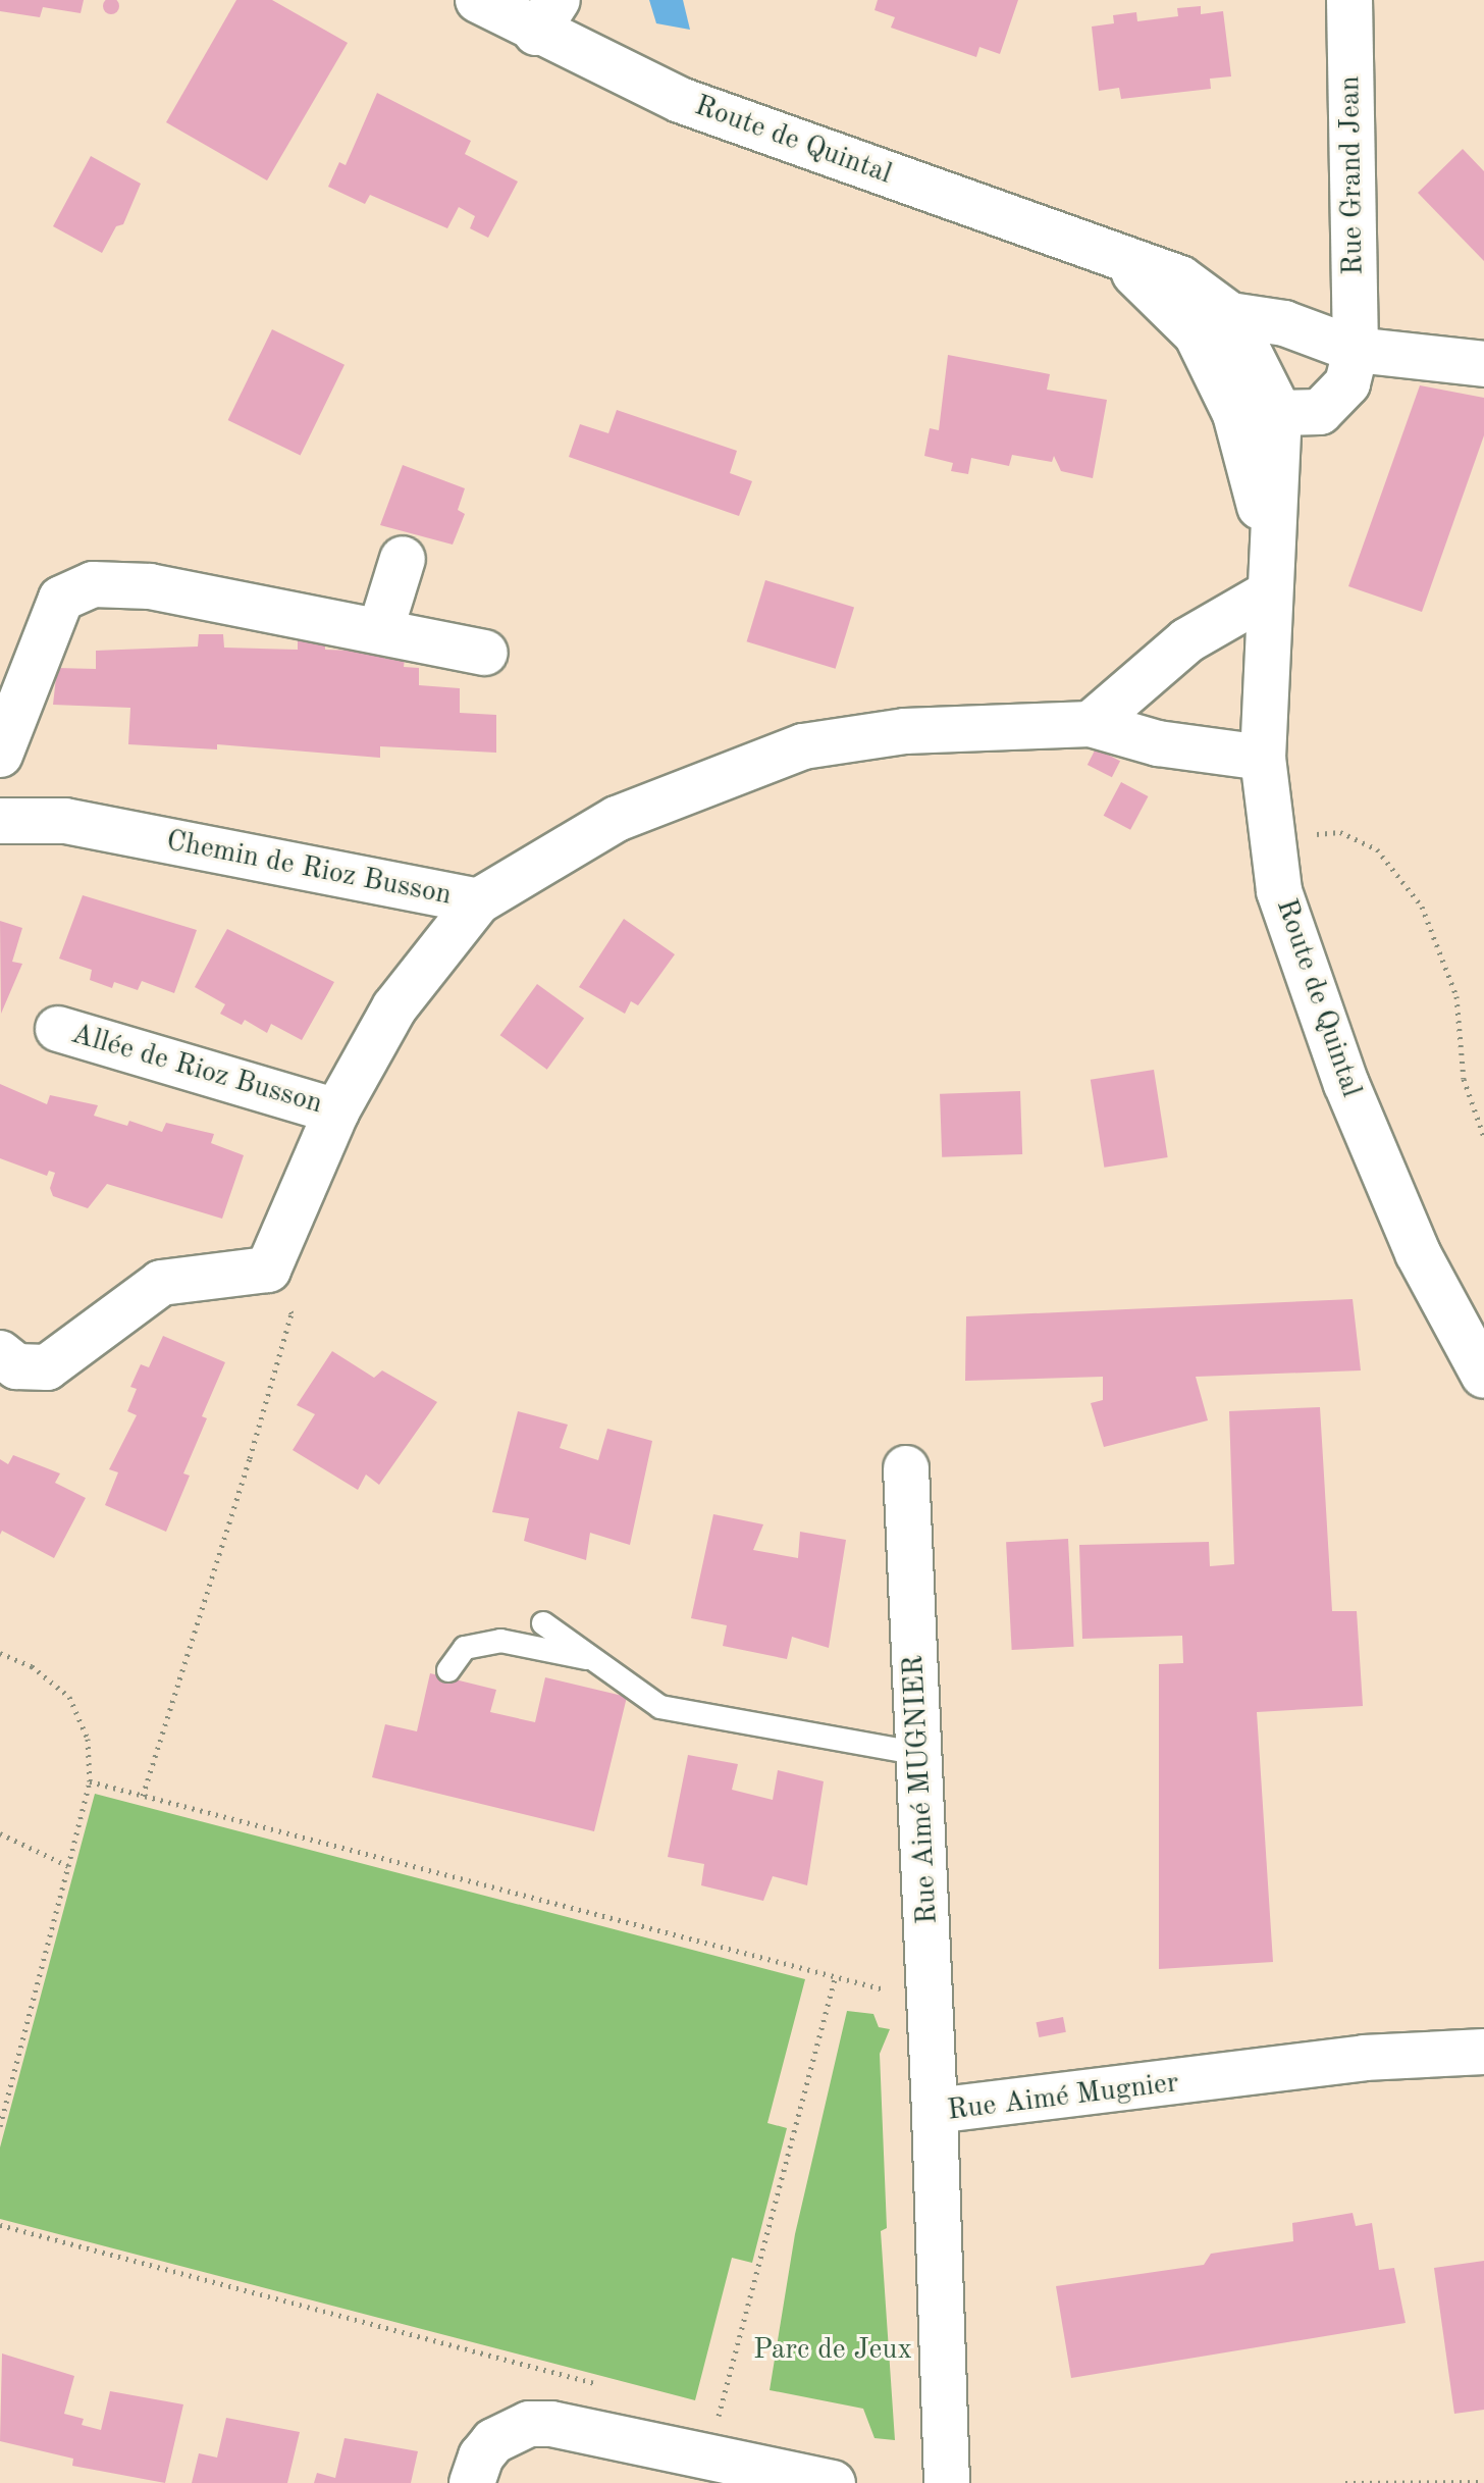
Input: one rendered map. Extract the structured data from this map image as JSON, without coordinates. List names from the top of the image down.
{
  "streets": {
    "street": [
      "Route de Quintal",
      "Rue Grand Jean",
      "Chemin de Rioz Busson",
      "Allée de Rioz Busson",
      "Rue Aimé MUGNIER",
      "Rue Aimé Mugnier"
    ]
  },
  "crossings": [
    ["Route de Quintal", "Rue Grand Jean"],
    ["Route de Quintal", "Chemin de Rioz Busson"],
    ["Chemin de Rioz Busson", "Allée de Rioz Busson"],
    ["Rue Aimé MUGNIER", "Rue Aimé Mugnier"]
  ],
  "parks": ["Parc de Jeux"]
}
